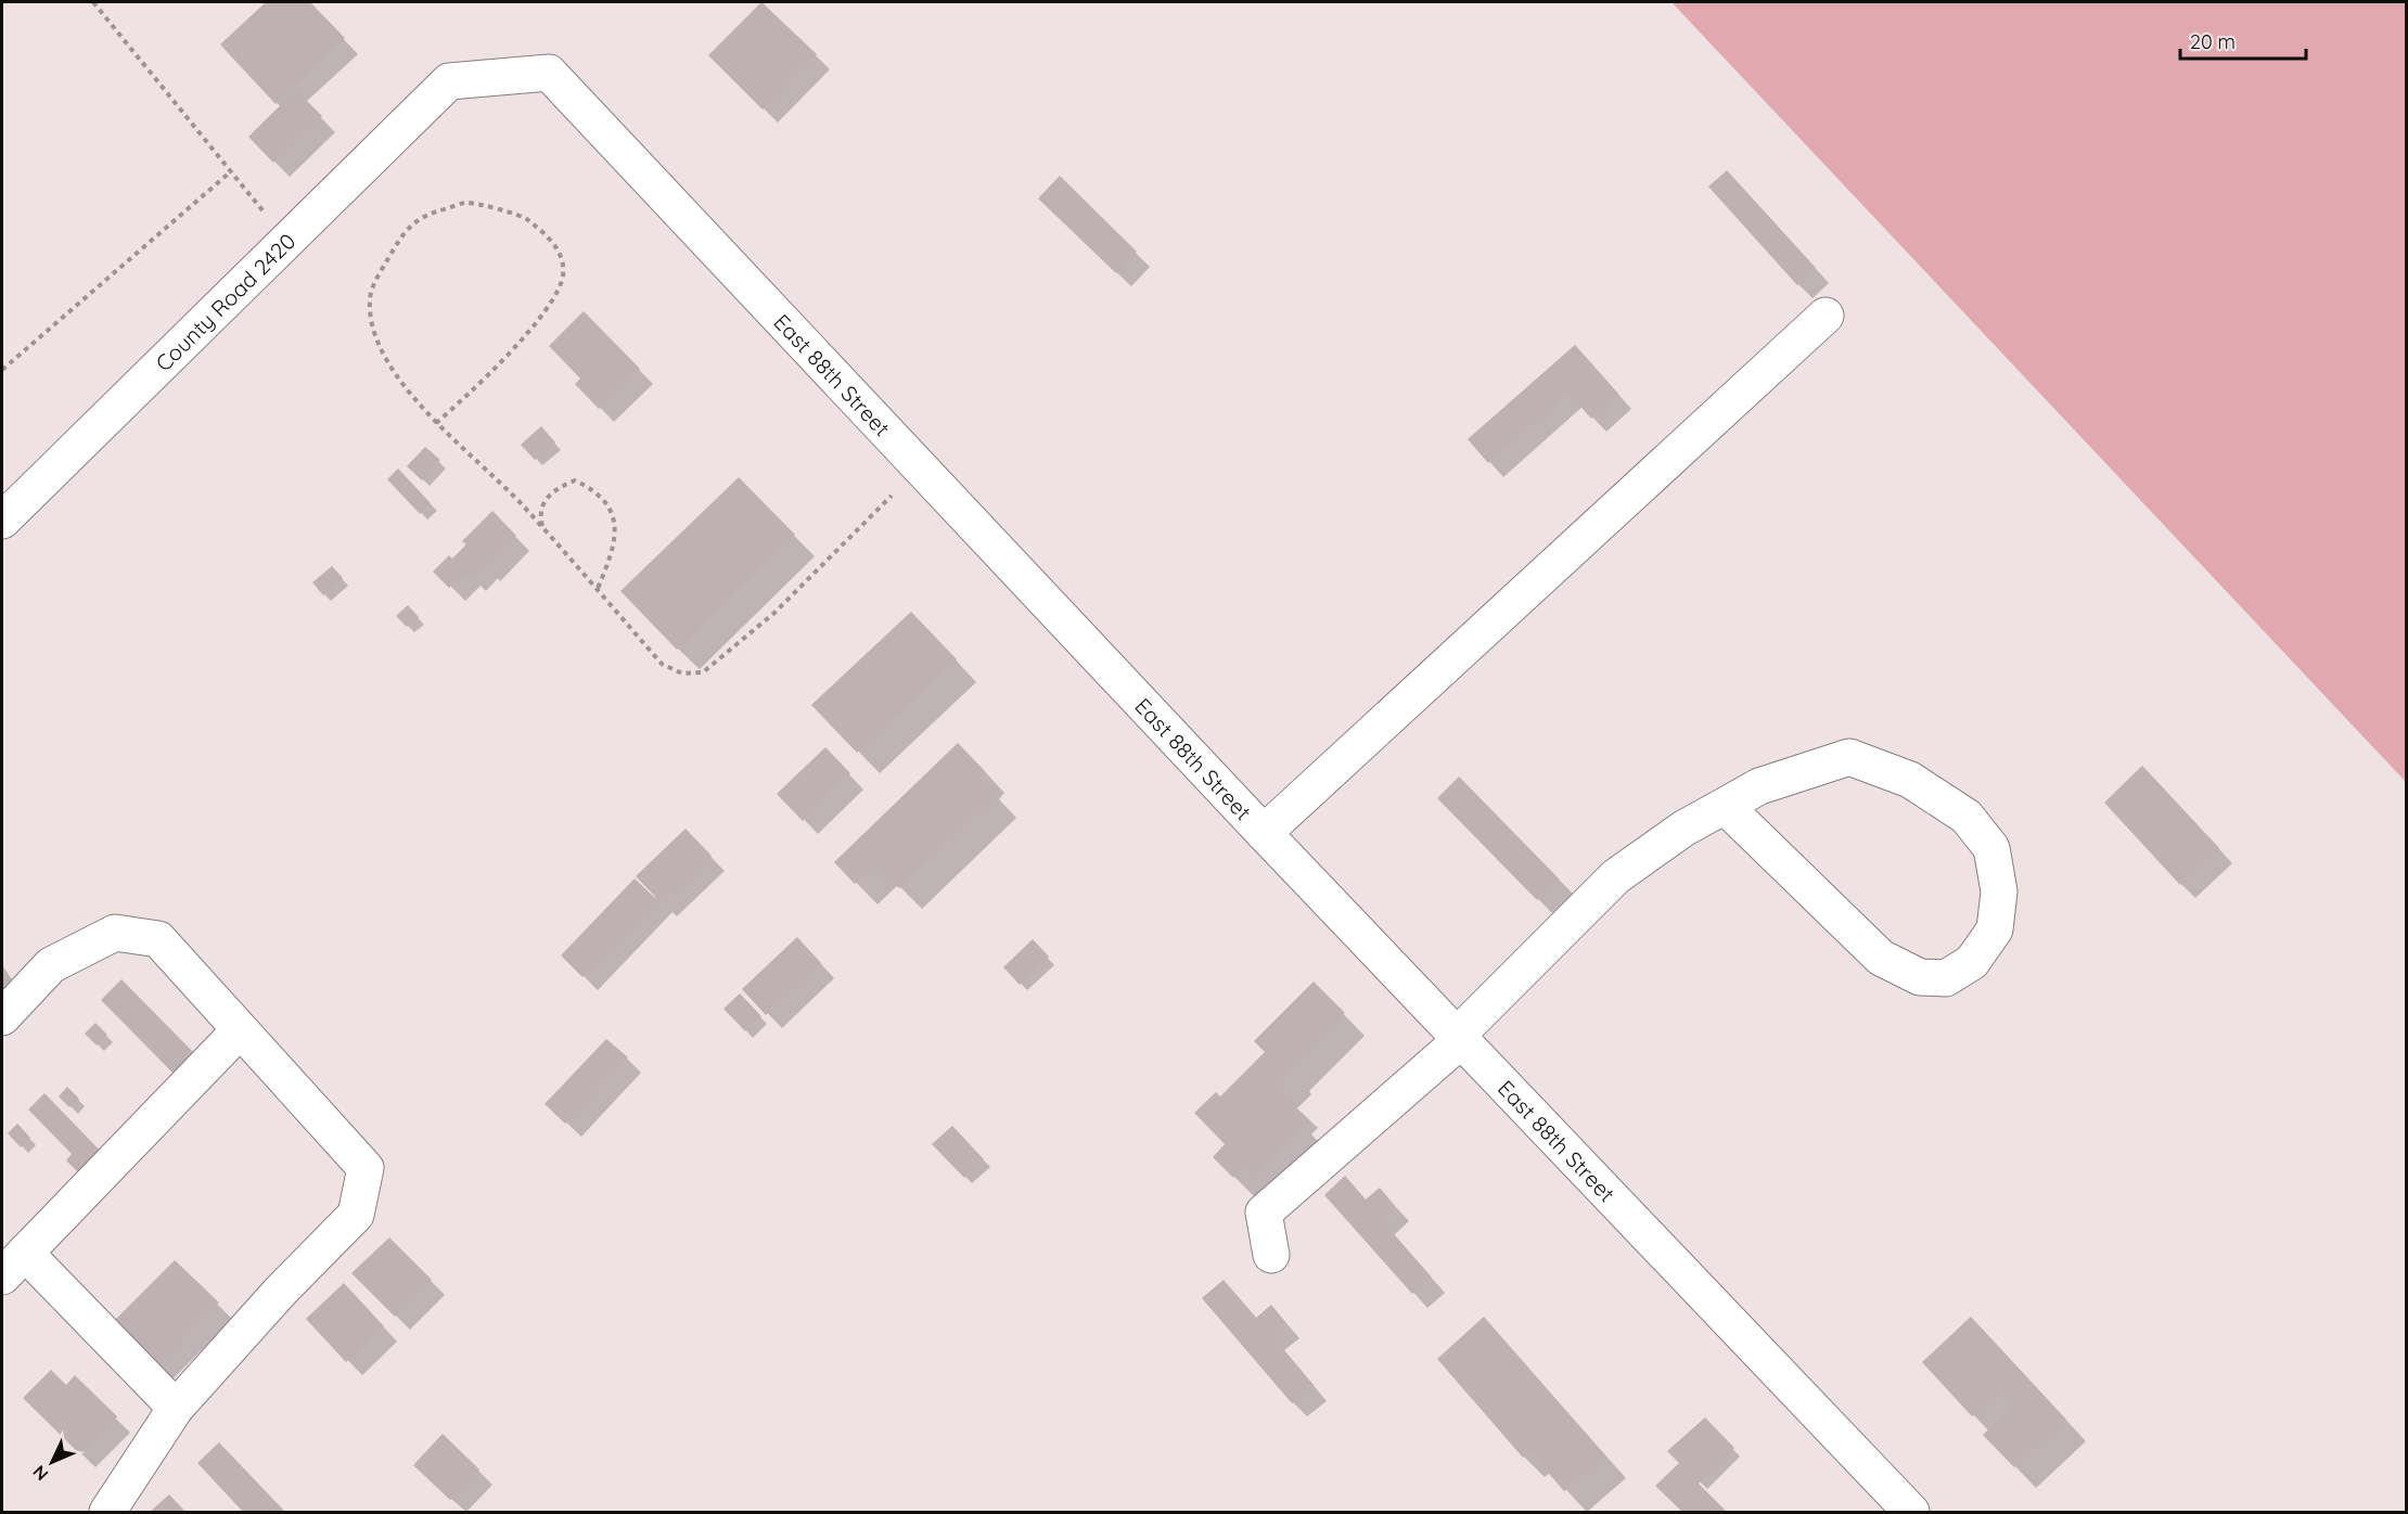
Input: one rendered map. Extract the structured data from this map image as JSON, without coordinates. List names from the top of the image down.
{
  "streets": {
    "street": ["County Road 2420", "East 88th Street"]
  },
  "crossings": [
    ["County Road 2420", "East 88th Street"]
  ],
  "scale_bar": "20 m",
  "north": "bottom left"
}
